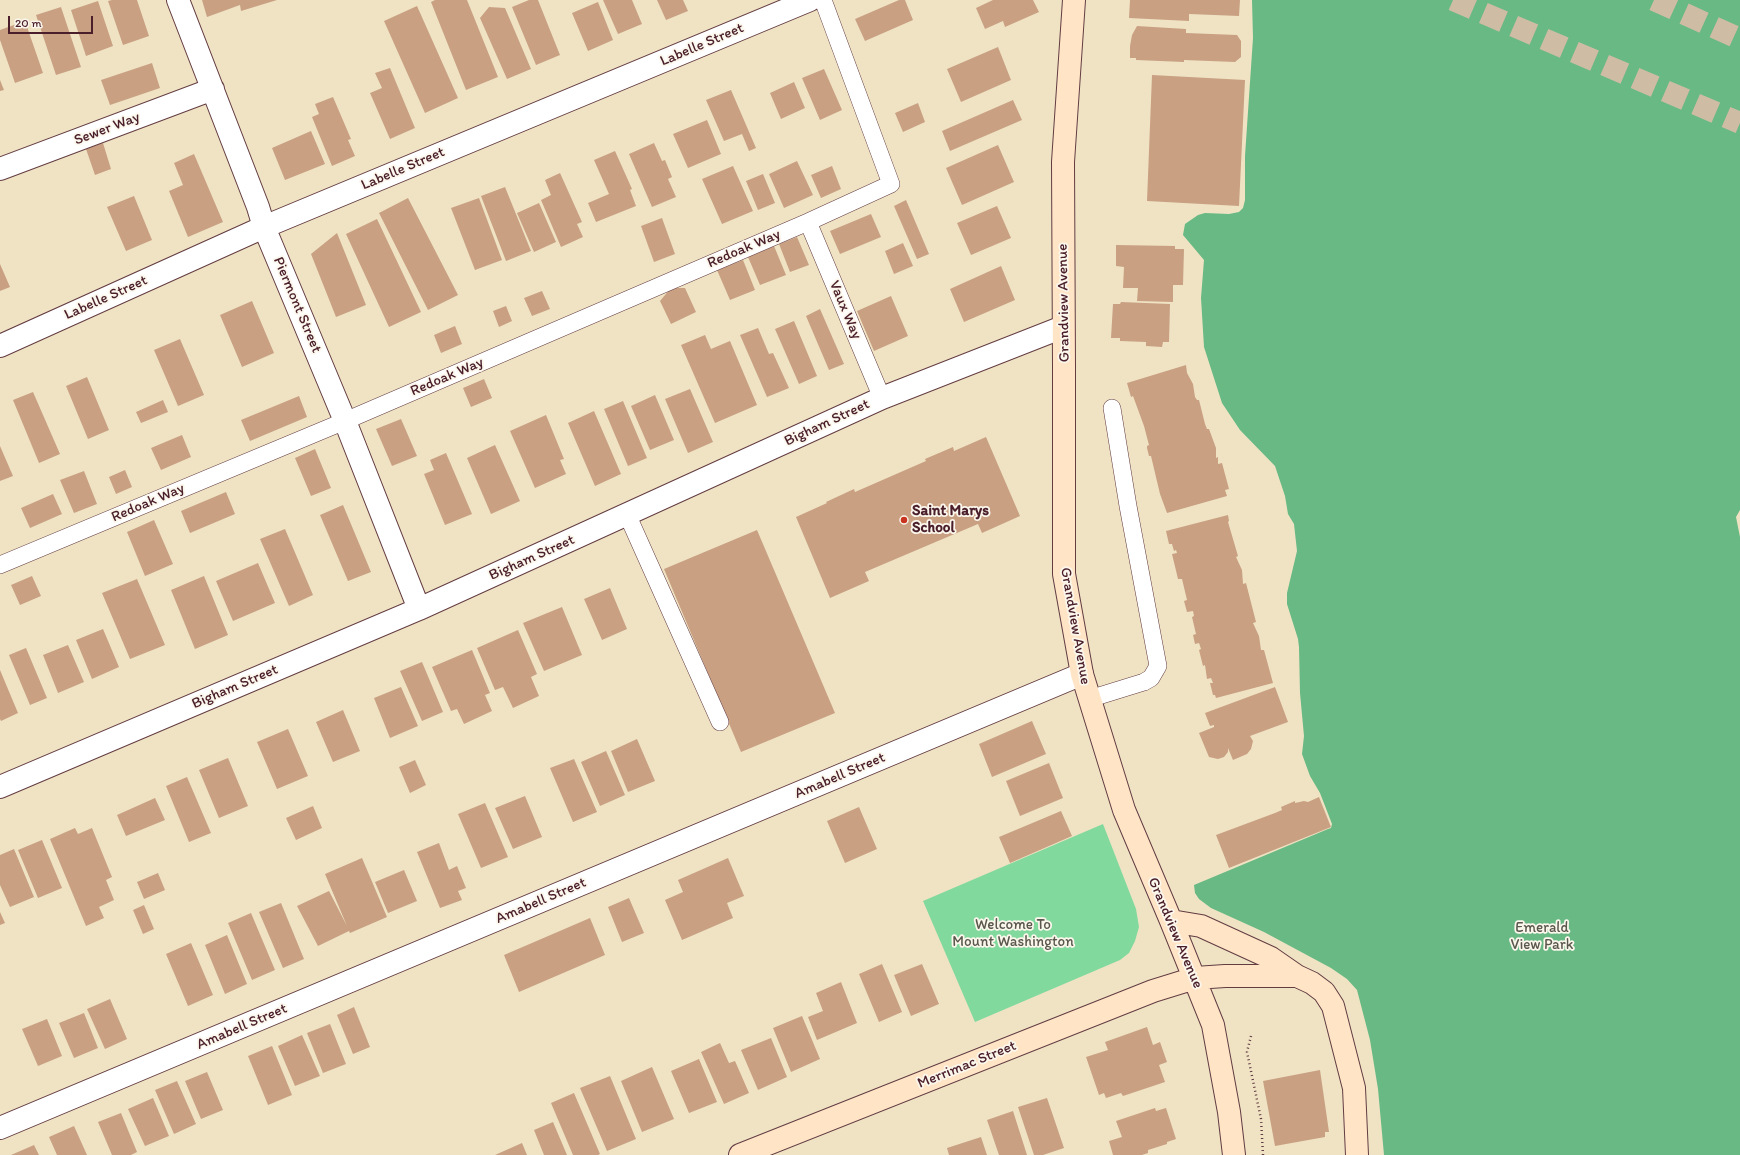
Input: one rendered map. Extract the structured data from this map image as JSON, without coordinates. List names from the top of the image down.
{
  "streets": {
    "street": [
      "Labelle Street",
      "Sewer Way",
      "Grandview Avenue",
      "Piermont Street",
      "Bigham Street",
      "Amabell Street",
      "Merrimac Street"
    ],
    "lane": ["Redoak Way", "Vaux Way"]
  },
  "crossings": [
    ["Labelle Street", "Piermont Street"],
    ["Sewer Way", "Piermont Street"],
    ["Redoak Way", "Piermont Street"],
    ["Redoak Way", "Vaux Way"],
    ["Grandview Avenue", "Bigham Street"],
    ["Grandview Avenue", "Amabell Street"],
    ["Grandview Avenue", "Merrimac Street"],
    ["Piermont Street", "Bigham Street"],
    ["Vaux Way", "Bigham Street"]
  ],
  "parks": ["Welcome To Mount Washington", "Emerald View Park"],
  "places": ["Saint Marys School"],
  "scale_bar": "20 m"
}
